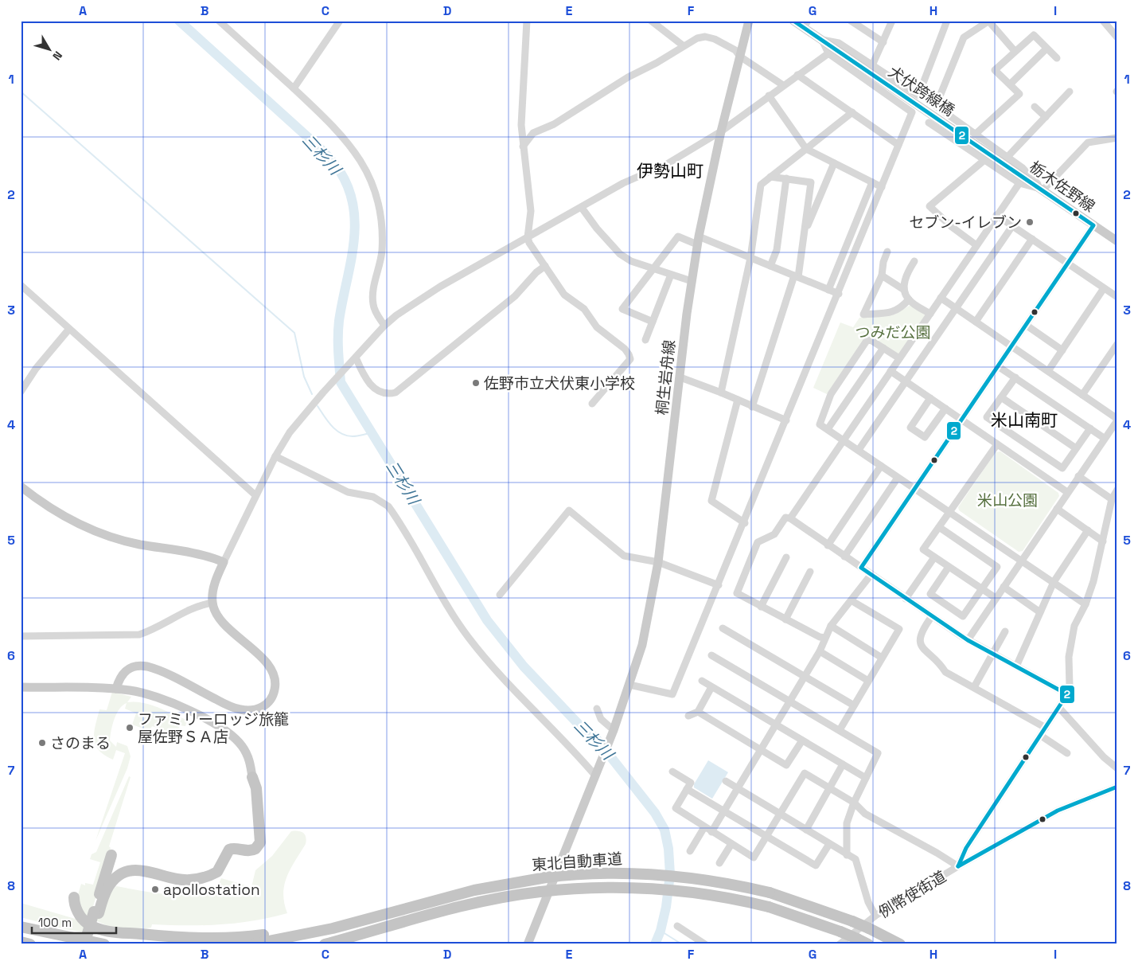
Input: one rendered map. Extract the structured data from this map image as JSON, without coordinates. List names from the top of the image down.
{
  "streets": {
    "highway": ["東北自動車道"],
    "main road": ["犬伏跨線橋", "栃木佐野線", "桐生岩舟線"],
    "street": ["例幣使街道"]
  },
  "crossings": [
    ["犬伏跨線橋", "栃木佐野線"]
  ],
  "districts": ["伊勢山町", "米山南町"],
  "water": ["三杉川"],
  "parks": ["つみだ公園", "米山公園"],
  "places": [
    "セブン-イレブン",
    "佐野市立犬伏東小学校",
    "ファミリーロッジ旅籠 屋佐野ＳＡ店",
    "さのまる",
    "apollostation"
  ],
  "lines": ["transit line 2"],
  "scale_bar": "100 m",
  "north": "bottom right",
  "grid": {
    "columns": [
      "A",
      "B",
      "C",
      "D",
      "E",
      "F",
      "G",
      "H",
      "I"
    ],
    "rows": [
      "1",
      "2",
      "3",
      "4",
      "5",
      "6",
      "7",
      "8"
    ]
  }
}
